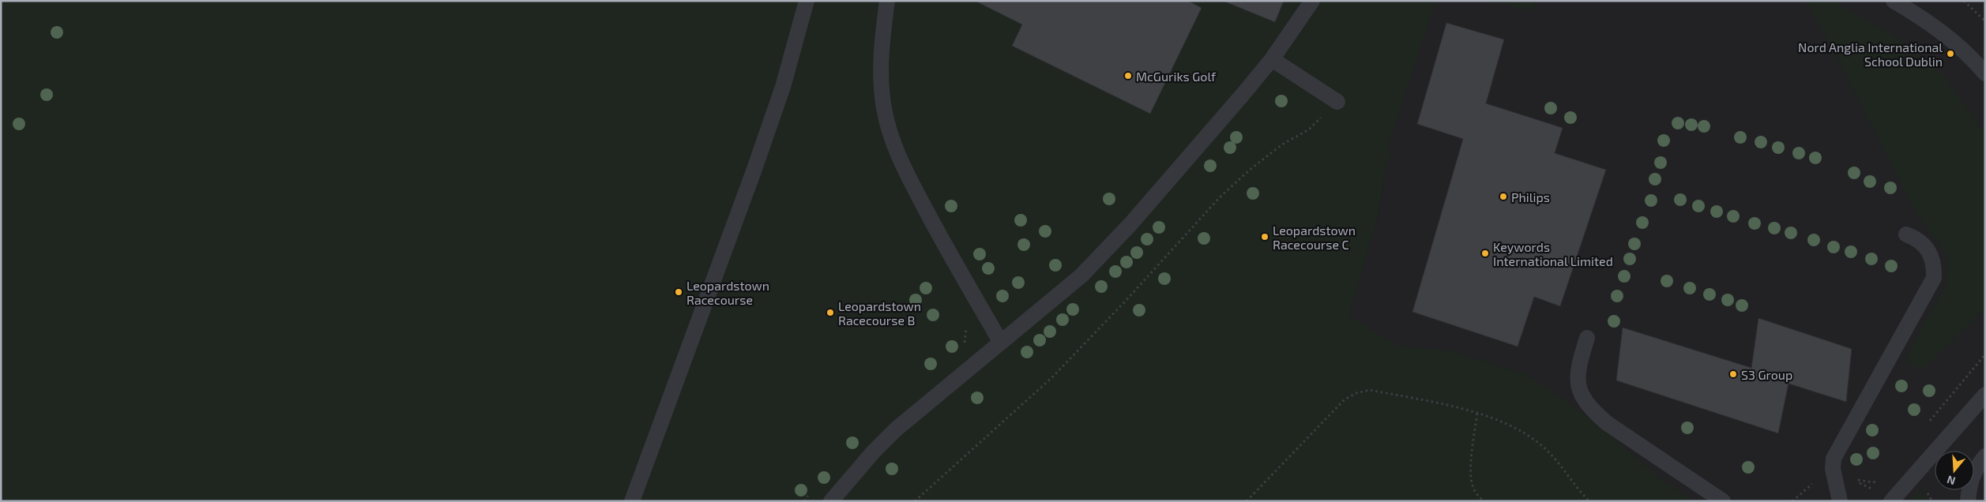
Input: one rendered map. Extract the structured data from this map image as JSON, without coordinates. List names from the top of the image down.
{
  "places": [
    "Nord Anglia International School Dublin",
    "McGuriks Golf",
    "Philips",
    "Leopardstown Racecourse C",
    "Keywords International Limited",
    "Leopardstown Racecourse",
    "Leopardstown Racecourse B",
    "S3 Group"
  ],
  "north": "bottom"
}
